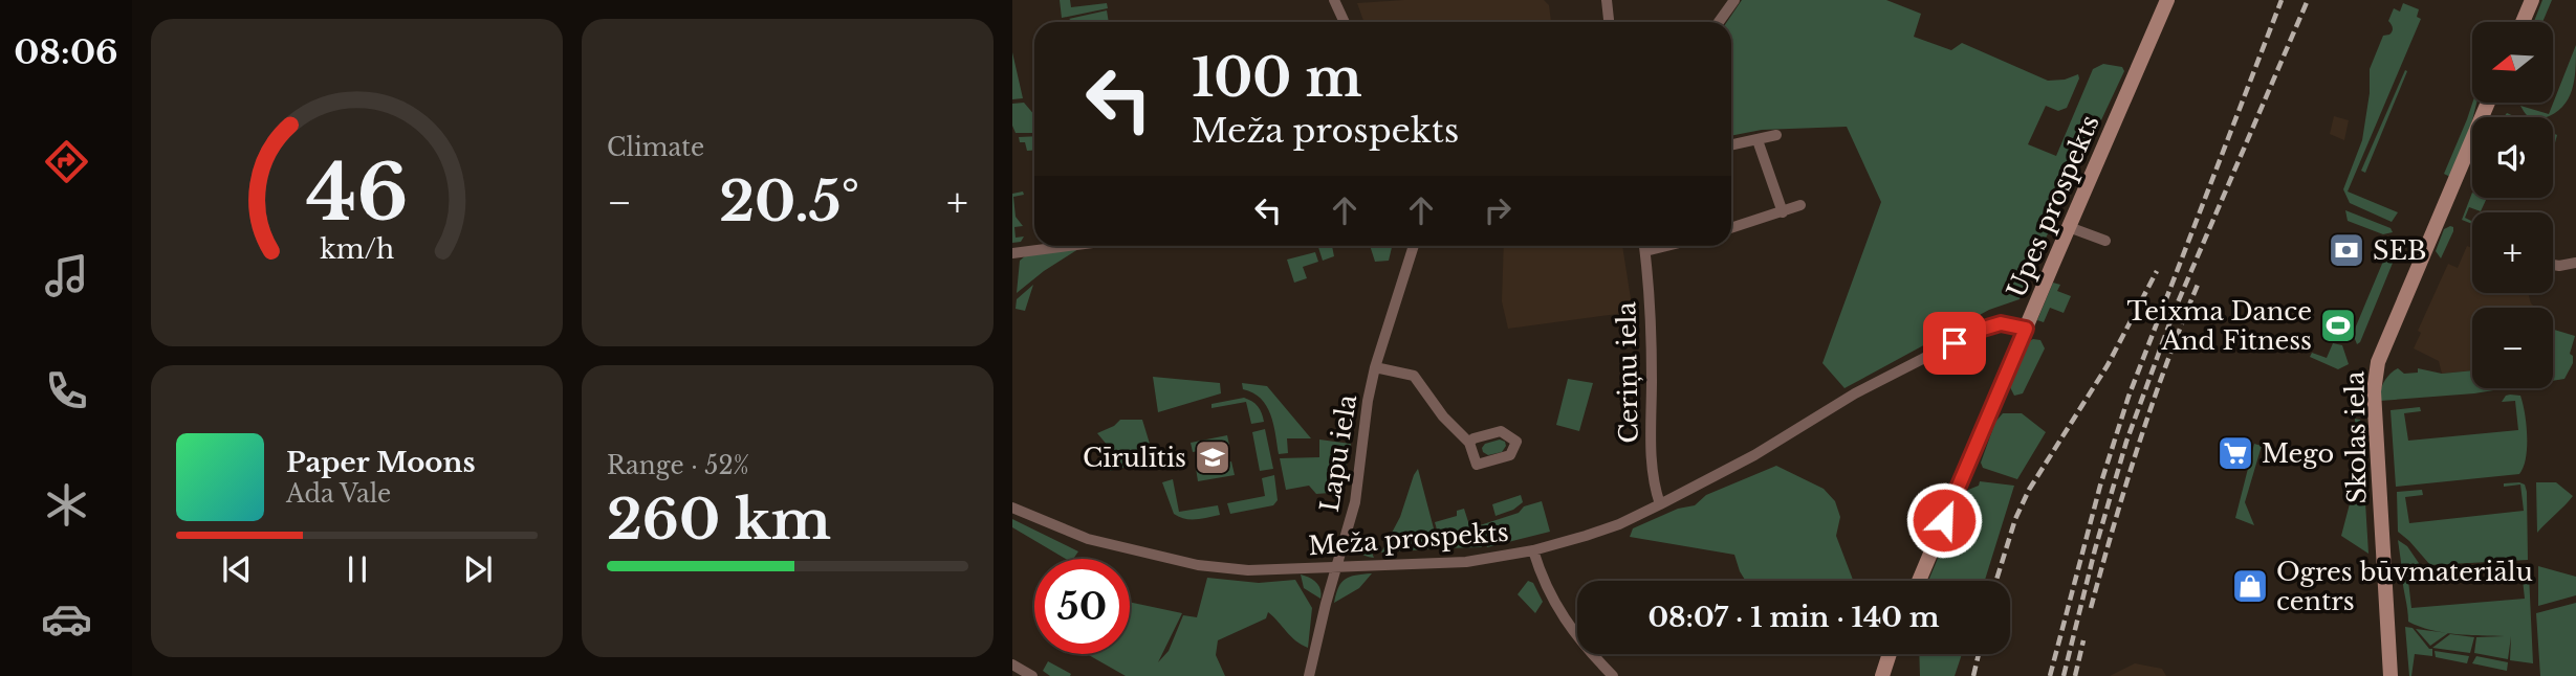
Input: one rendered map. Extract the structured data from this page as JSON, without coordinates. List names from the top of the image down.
{
  "streets": {
    "main road": ["Upes prospekts", "Skolas iela"],
    "street": ["Ceriņu iela", "Lapu iela", "Meža prospekts"]
  },
  "crossings": [
    ["Upes prospekts", "Meža prospekts"],
    ["Ceriņu iela", "Meža prospekts"],
    ["Lapu iela", "Meža prospekts"]
  ],
  "places": {
    "bank": ["SEB"],
    "sports": ["Teixma Dance And Fitness"],
    "supermarket": ["Mego"],
    "school or university": ["Cīrulītis"],
    "shop": ["Ogres būvmateriālu centrs"]
  },
  "north": "left",
  "page": {
    "tabs": "08:06",
    "tile": [
      "Climate",
      ["Range · 52%", "260 km"]
    ],
    "map_buttons": ["+", "−"],
    "turn": ["100 m", "Meža prospekts"],
    "heat": ["−", "20.5°", "+"],
    "song": ["Paper Moons", "Ada Vale"],
    "limit": "50",
    "trip": "08:07 · 1 min · 140 m",
    "gauge": ["46", "km/h"]
  }
}
